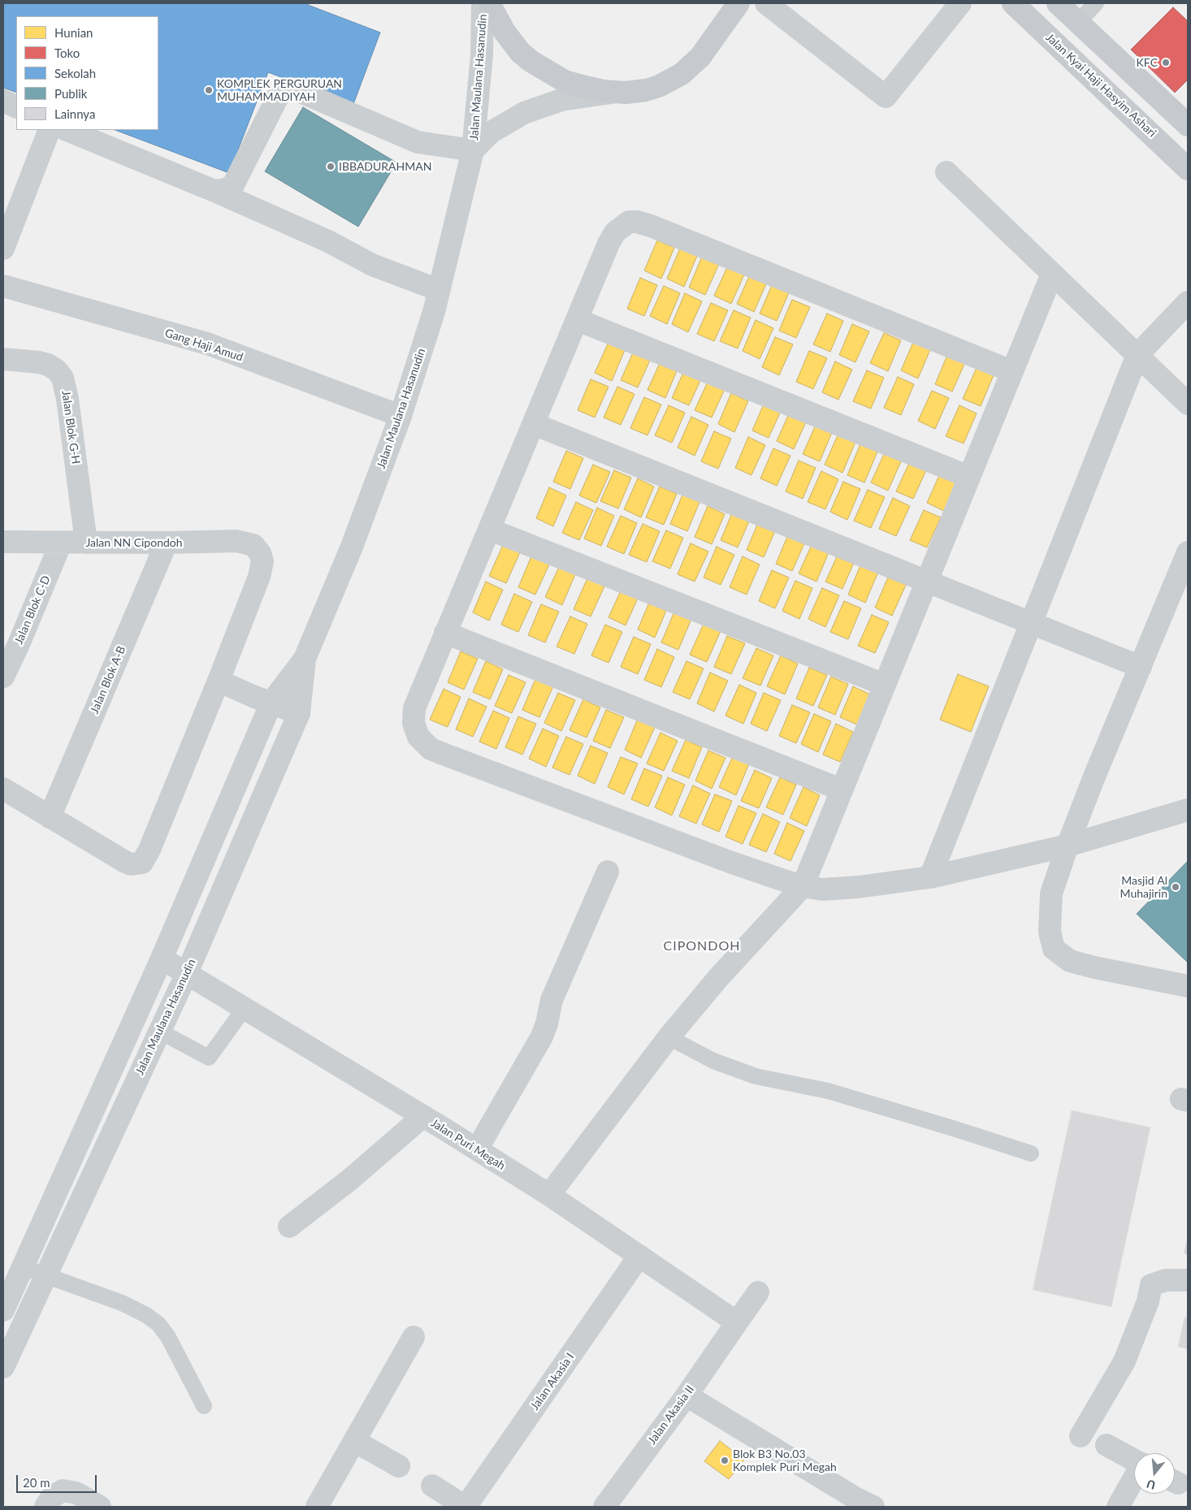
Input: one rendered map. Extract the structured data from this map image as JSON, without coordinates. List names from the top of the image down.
{
  "streets": {
    "main road": ["Jalan Kyai Haji Hasyim Ashari"],
    "street": [
      "Jalan Maulana Hasanudin",
      "Gang Haji Amud",
      "Jalan Blok G-H",
      "Jalan NN Cipondoh",
      "Jalan Blok C-D",
      "Jalan Blok A-B",
      "Jalan Puri Megah",
      "Jalan Akasia I",
      "Jalan Akasia II"
    ]
  },
  "crossings": [
    ["Jalan Maulana Hasanudin", "Gang Haji Amud"],
    ["Jalan Maulana Hasanudin", "Jalan Puri Megah"],
    ["Jalan Blok G-H", "Jalan NN Cipondoh"],
    ["Jalan NN Cipondoh", "Jalan Blok C-D"],
    ["Jalan NN Cipondoh", "Jalan Blok A-B"],
    ["Jalan Puri Megah", "Jalan Akasia I"],
    ["Jalan Puri Megah", "Jalan Akasia II"]
  ],
  "districts": ["CIPONDOH"],
  "places": [
    "KFC",
    "KOMPLEK PERGURUAN MUHAMMADIYAH",
    "IBBADURAHMAN",
    "Masjid Al Muhajirin",
    "Blok B3 No.03 Komplek Puri Megah"
  ],
  "legend": [
    "Hunian",
    "Toko",
    "Sekolah",
    "Publik",
    "Lainnya"
  ],
  "scale_bar": "20 m",
  "north": "bottom"
}
